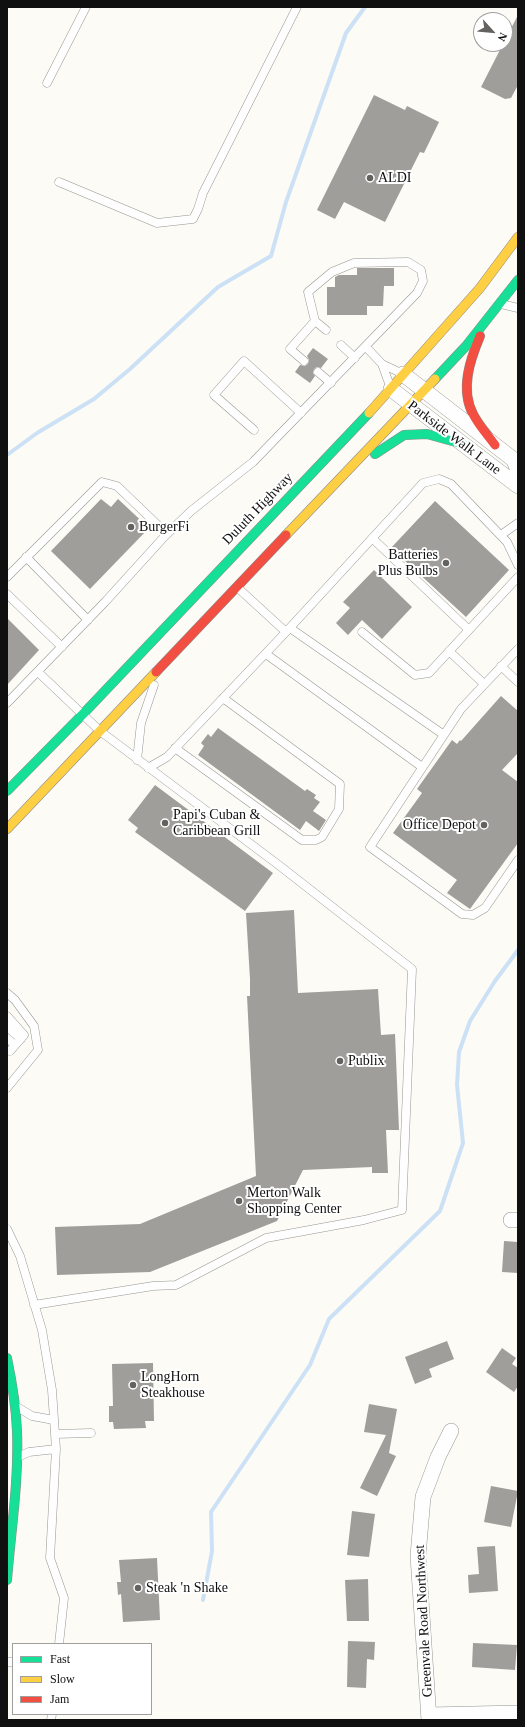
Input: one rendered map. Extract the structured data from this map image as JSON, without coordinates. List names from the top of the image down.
{
  "streets": {
    "main road": ["Duluth Highway"],
    "street": ["Parkside Walk Lane", "Greenvale Road Northwest"]
  },
  "crossings": [
    ["Parkside Walk Lane", "Duluth Highway"]
  ],
  "places": [
    "ALDI",
    "BurgerFi",
    "Batteries Plus Bulbs",
    "Papi's Cuban & Caribbean Grill",
    "Office Depot",
    "Publix",
    "Merton Walk Shopping Center",
    "LongHorn Steakhouse",
    "Steak 'n Shake"
  ],
  "legend": ["Fast", "Slow", "Jam"],
  "north": "bottom right"
}
